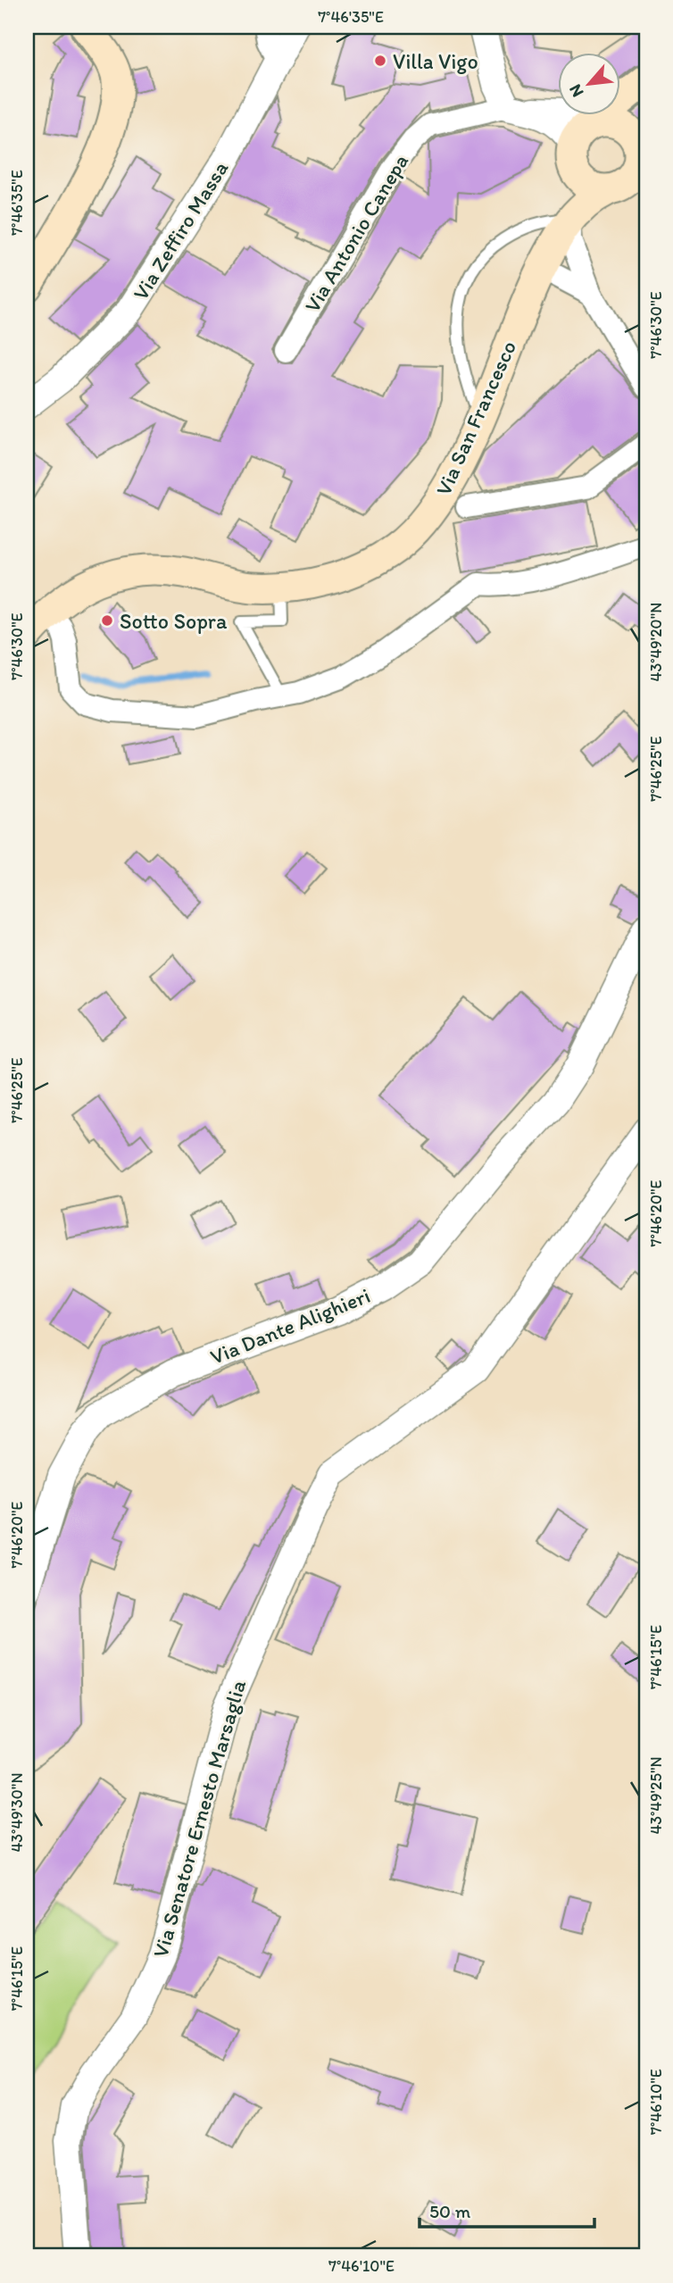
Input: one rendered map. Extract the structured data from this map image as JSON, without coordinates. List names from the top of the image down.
{
  "streets": {
    "main road": ["Via San Francesco"],
    "street": [
      "Via Zeffiro Massa",
      "Via Antonio Canepa",
      "Via Dante Alighieri",
      "Via Senatore Ernesto Marsaglia"
    ]
  },
  "places": ["Villa Vigo", "Sotto Sopra"],
  "scale_bar": "50 m",
  "north": "bottom left",
  "coordinates": [
    "7°46'35\"E",
    "7°46'30\"E",
    "43°49'20\"N",
    "7°46'25\"E",
    "7°46'20\"E",
    "7°46'15\"E",
    "43°49'25\"N",
    "43°49'30\"N",
    "7°46'10\"E"
  ]
}
